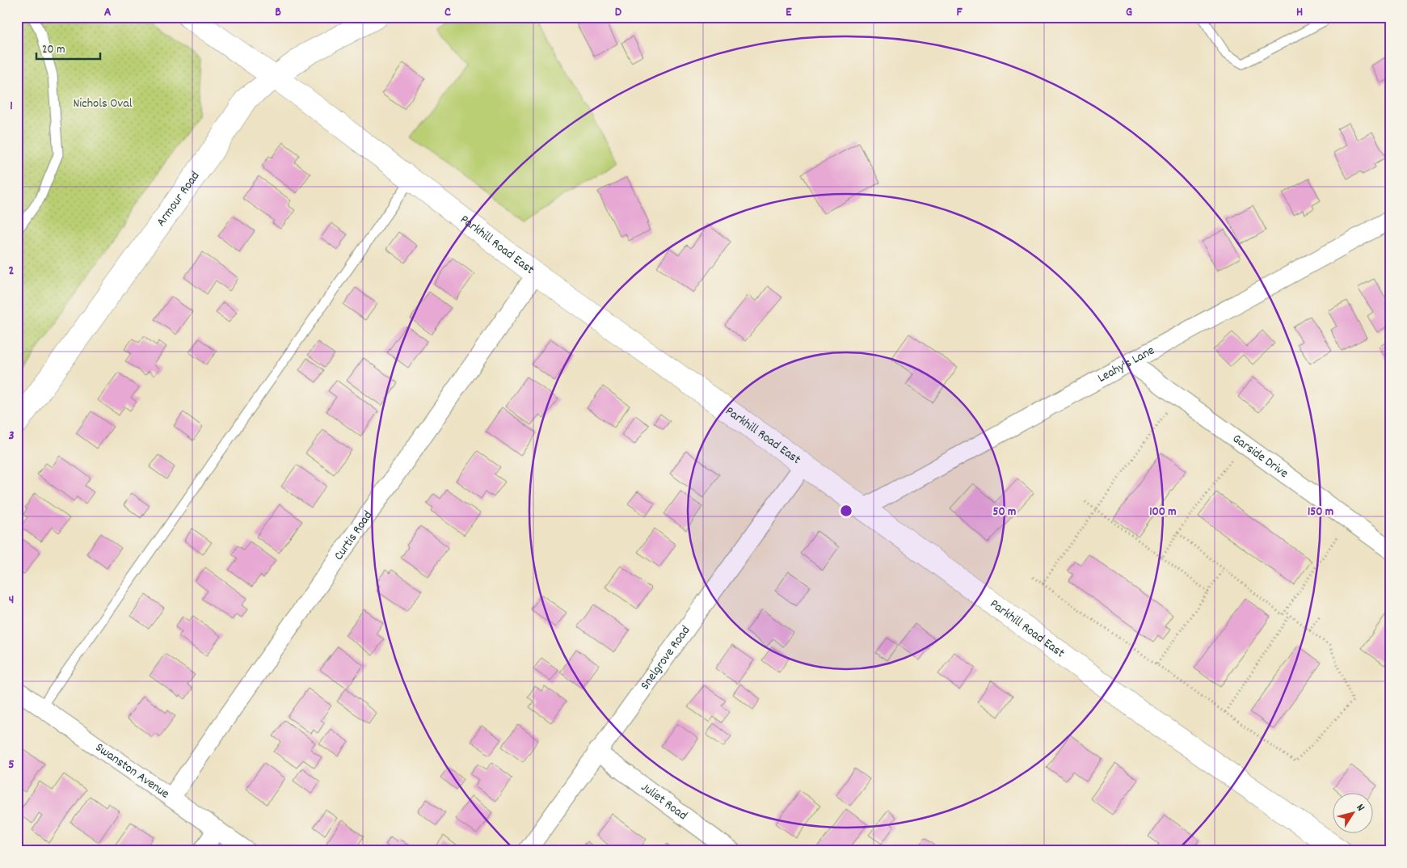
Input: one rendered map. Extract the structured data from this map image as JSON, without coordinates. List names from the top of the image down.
{
  "streets": {
    "main road": ["Armour Road", "Parkhill Road East"],
    "street": [
      "Leahy's Lane",
      "Garside Drive",
      "Curtis Road",
      "Snelgrove Road",
      "Swanston Avenue",
      "Juliet Road"
    ]
  },
  "crossings": [
    ["Armour Road", "Parkhill Road East"],
    ["Parkhill Road East", "Leahy's Lane"],
    ["Parkhill Road East", "Curtis Road"],
    ["Parkhill Road East", "Snelgrove Road"],
    ["Leahy's Lane", "Garside Drive"],
    ["Curtis Road", "Swanston Avenue"],
    ["Snelgrove Road", "Juliet Road"]
  ],
  "parks": ["Nichols Oval"],
  "scale_bar": "20 m",
  "north": "top right",
  "grid": {
    "columns": [
      "A",
      "B",
      "C",
      "D",
      "E",
      "F",
      "G",
      "H"
    ],
    "rows": [
      "1",
      "2",
      "3",
      "4",
      "5"
    ]
  },
  "rings": ["50 m", "100 m", "150 m"]
}
